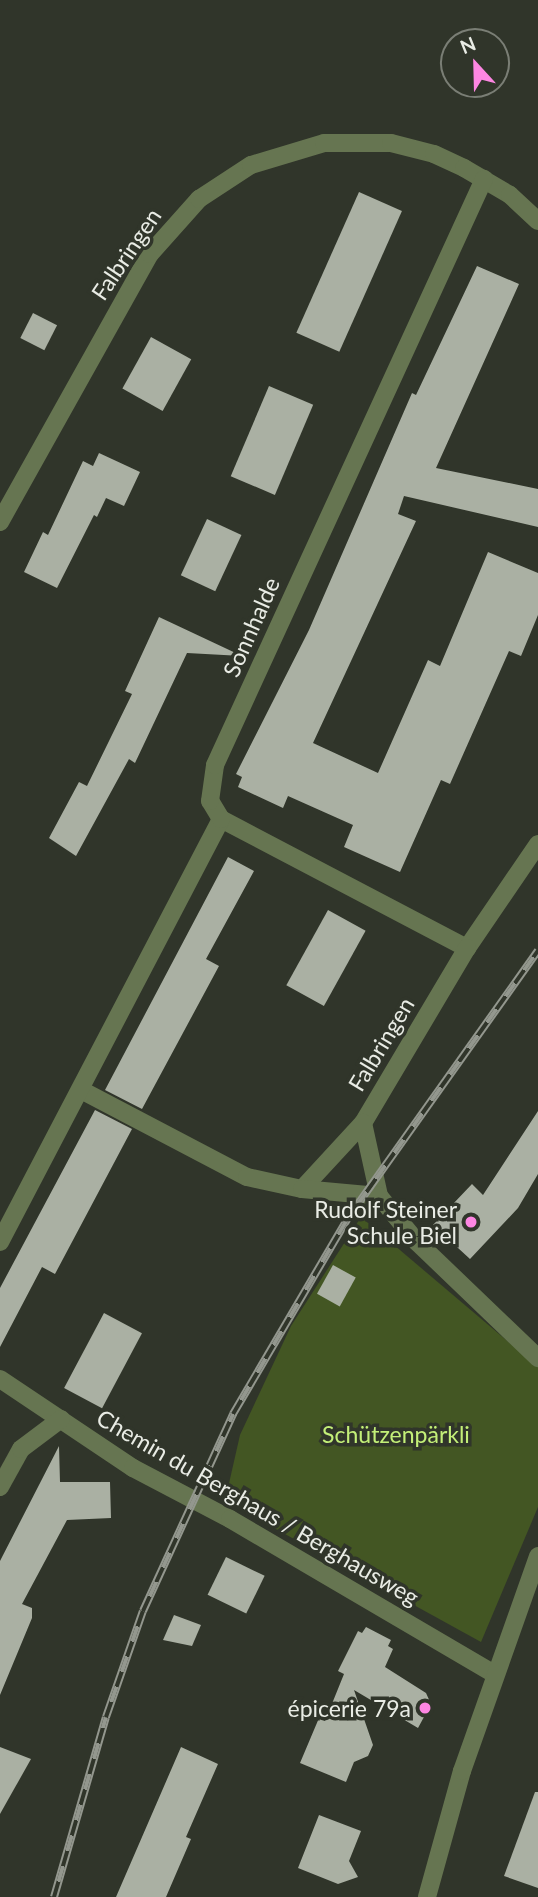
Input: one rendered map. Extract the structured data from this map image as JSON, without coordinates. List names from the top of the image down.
{
  "streets": {
    "street": ["Falbringen", "Sonnhalde", "Chemin du Berghaus / Berghausweg"]
  },
  "crossings": [
    ["Falbringen", "Sonnhalde"]
  ],
  "parks": ["Schützenpärkli"],
  "places": ["Rudolf Steiner Schule Biel", "épicerie 79a"],
  "north": "top"
}
